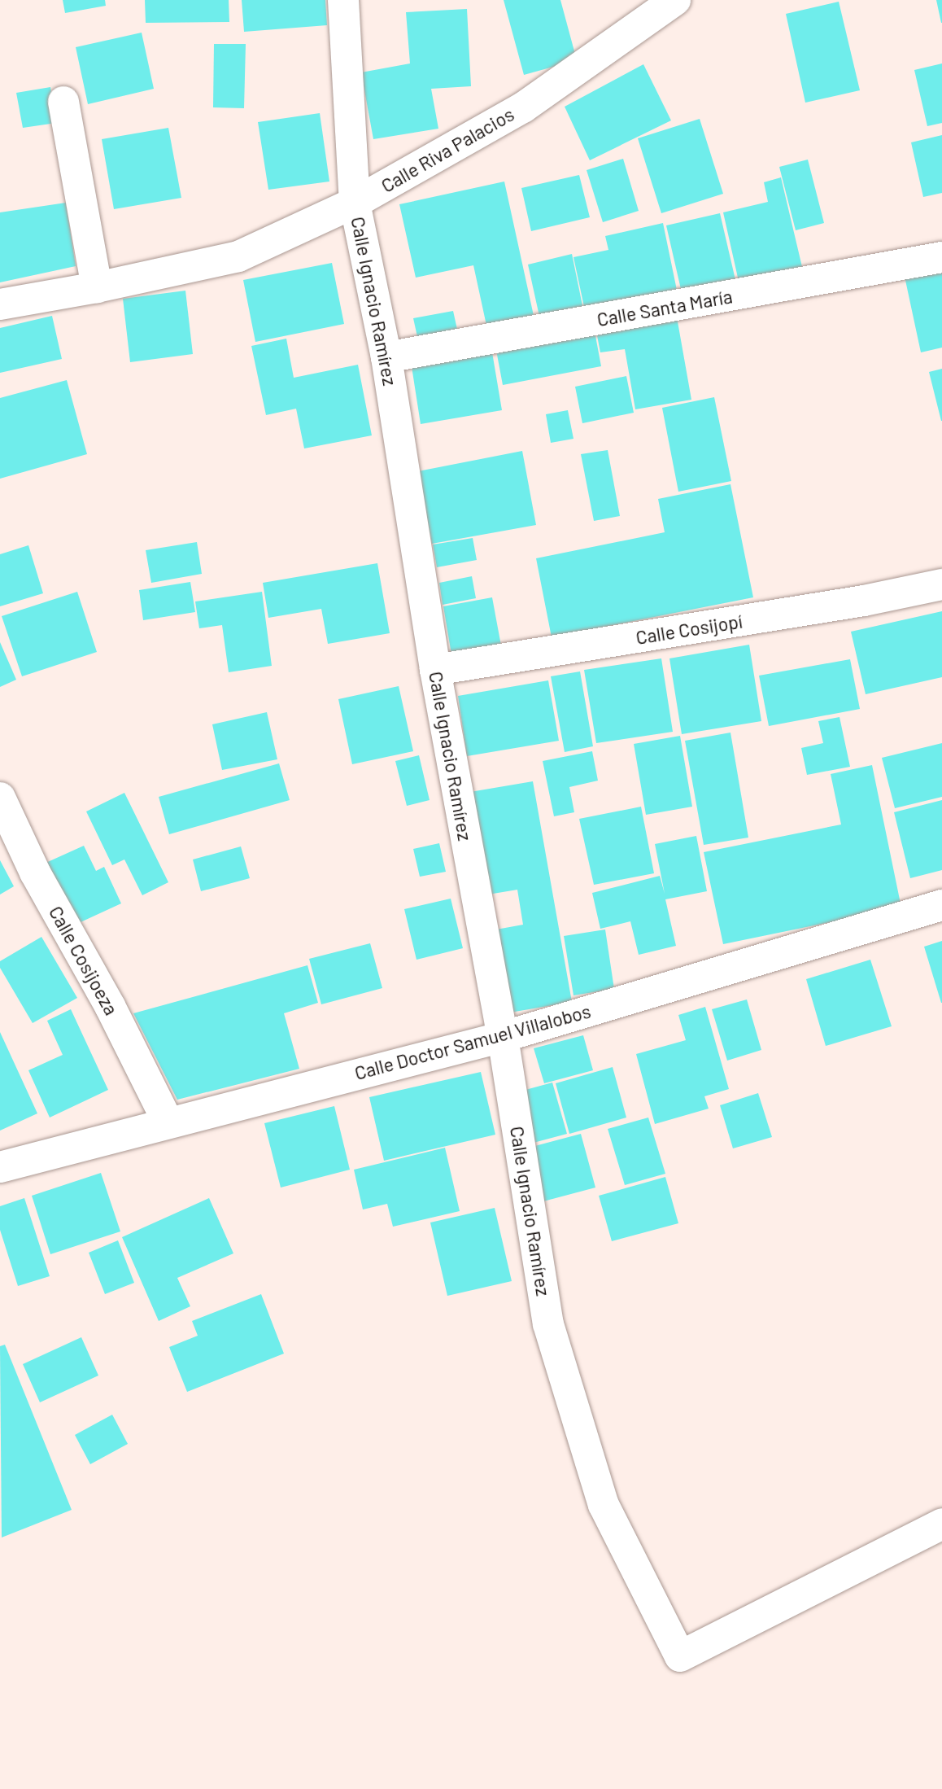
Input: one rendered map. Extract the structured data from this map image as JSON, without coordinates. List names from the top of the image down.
{
  "streets": {
    "street": [
      "Calle Riva Palacios",
      "Calle Ignacio Ramírez",
      "Calle Santa María",
      "Calle Cosijopí",
      "Calle Cosijoeza",
      "Calle Doctor Samuel Villalobos"
    ]
  },
  "crossings": [
    ["Calle Riva Palacios", "Calle Ignacio Ramírez"],
    ["Calle Ignacio Ramírez", "Calle Santa María"],
    ["Calle Ignacio Ramírez", "Calle Cosijopí"],
    ["Calle Ignacio Ramírez", "Calle Doctor Samuel Villalobos"],
    ["Calle Cosijoeza", "Calle Doctor Samuel Villalobos"]
  ]
}
